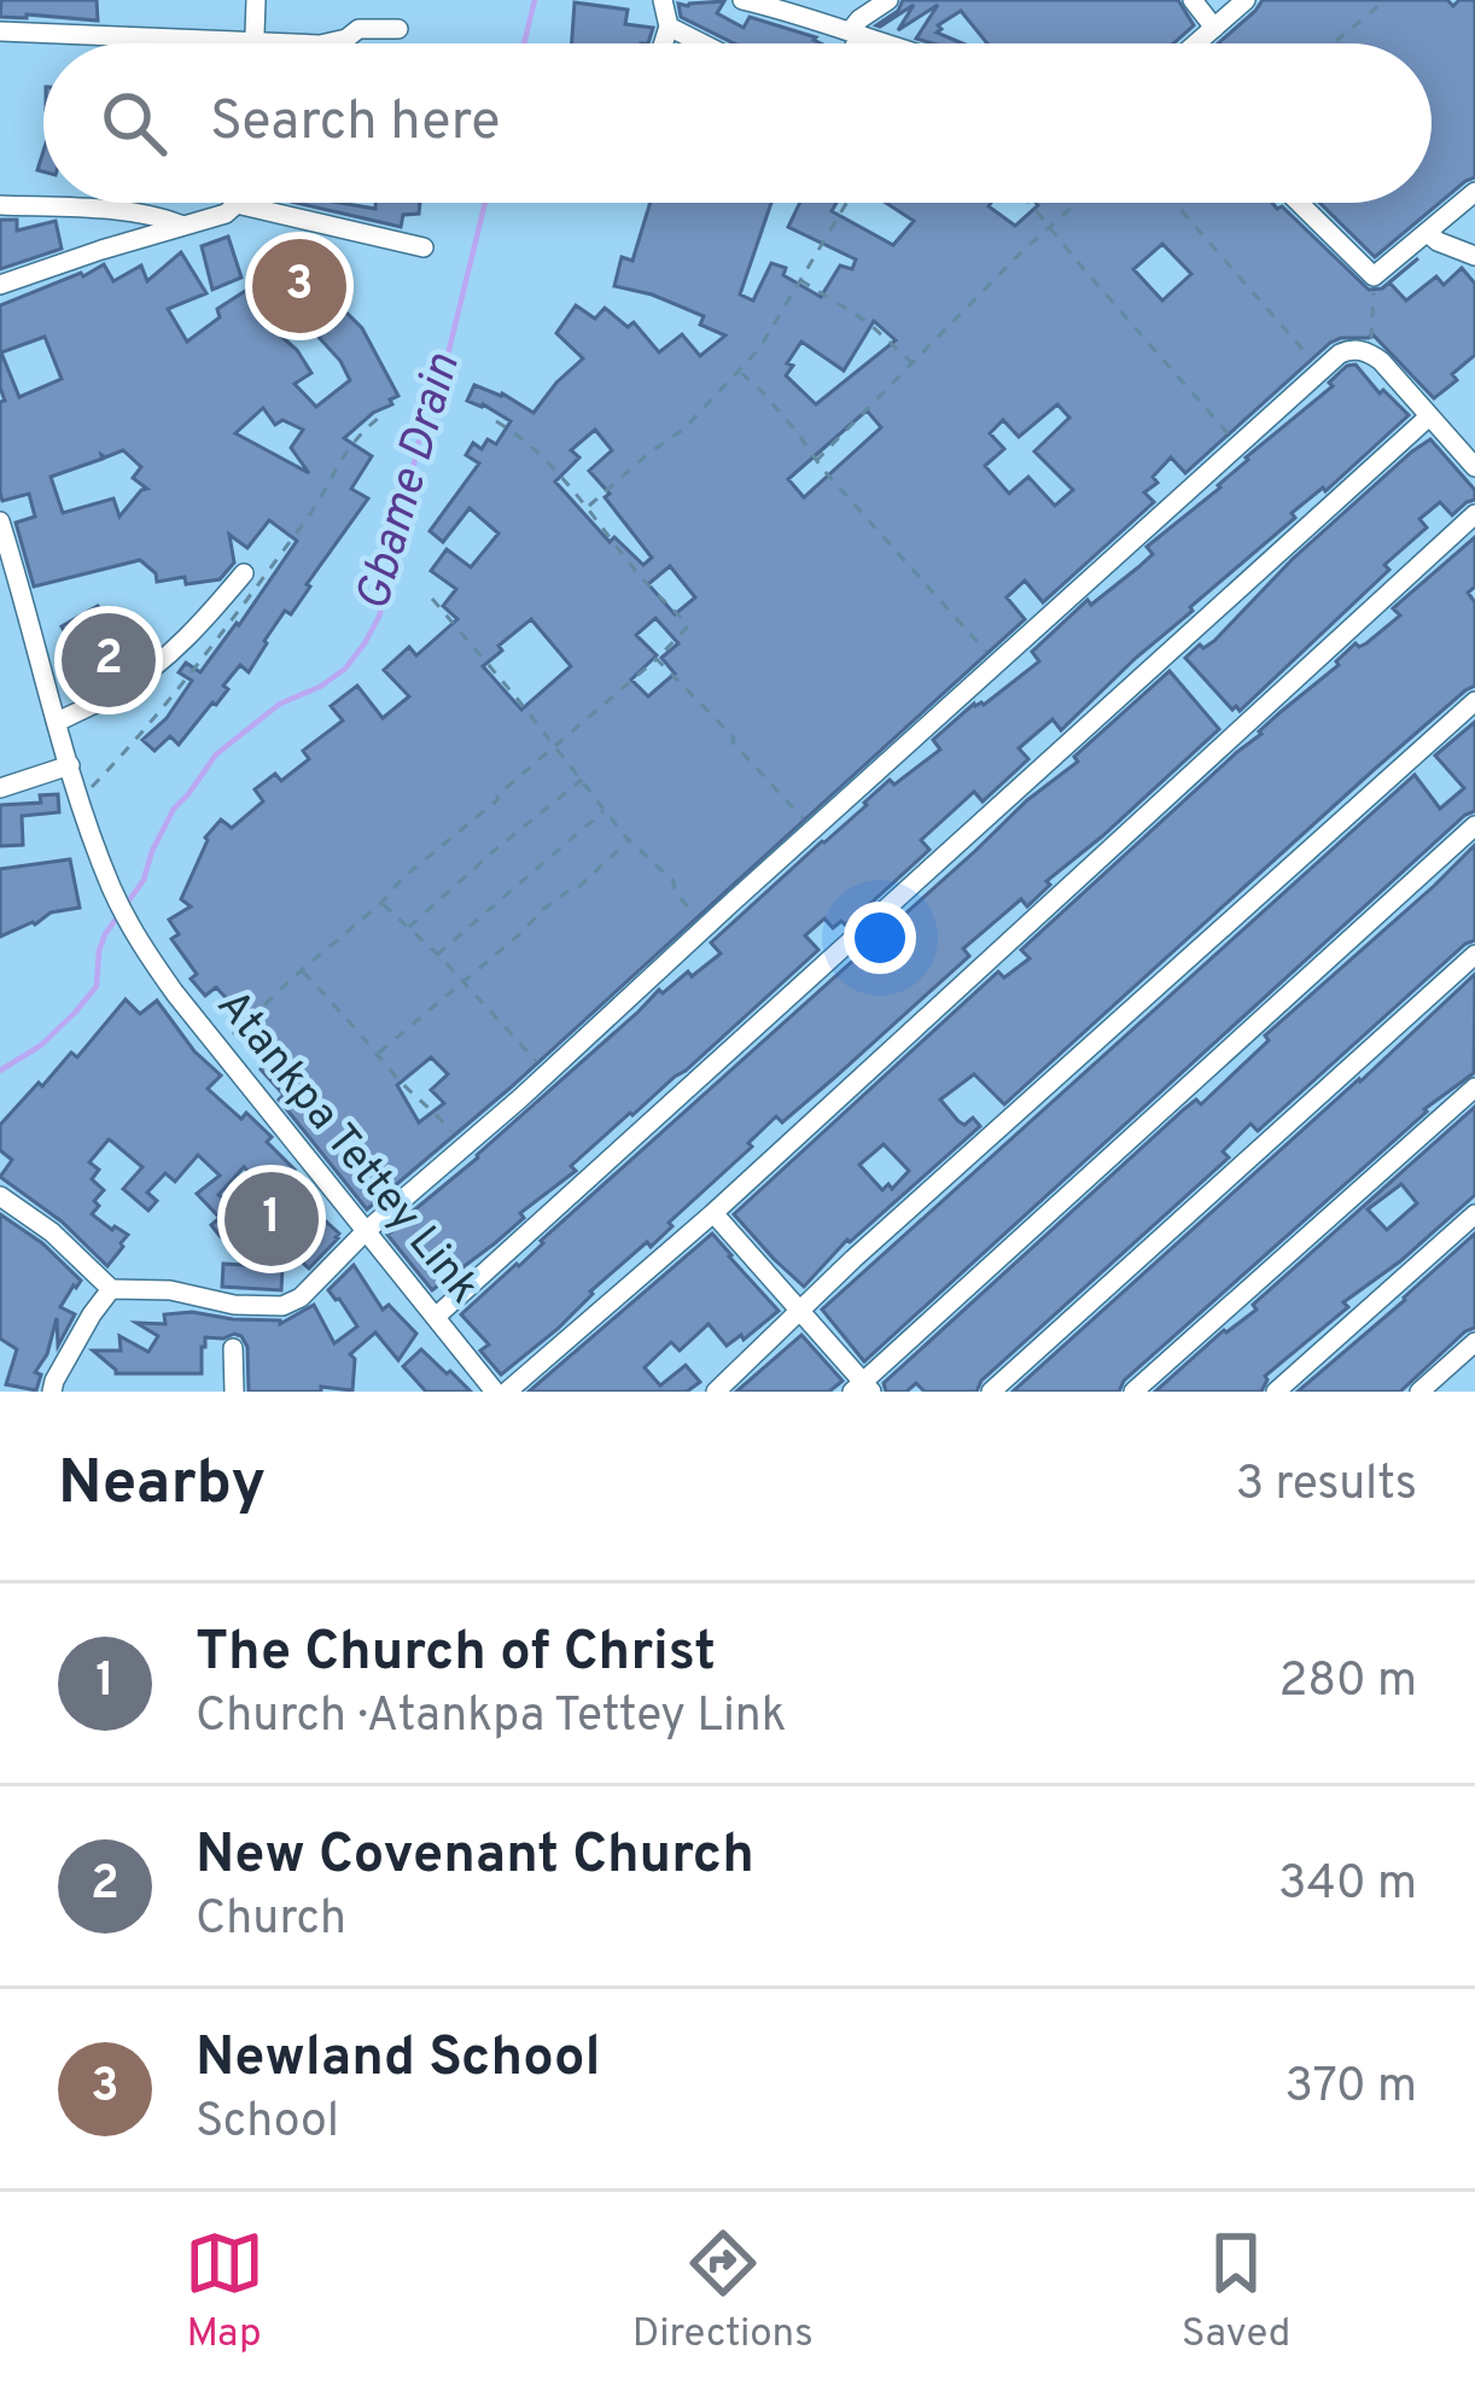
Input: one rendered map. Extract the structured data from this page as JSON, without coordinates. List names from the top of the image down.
{
  "streets": {
    "street": ["Atankpa Tettey Link"]
  },
  "water": ["Gbame Drain"],
  "page": {
    "search": "Search here",
    "pins": ["3", "2", "1"],
    "heading": ["Nearby", "3 results"],
    "list": [
      {
        "mark": "1",
        "name": "The Church of Christ",
        "note": "Church · Atankpa Tettey Link",
        "value": "280 m"
      },
      {
        "mark": "2",
        "name": "New Covenant Church",
        "note": "Church",
        "value": "340 m"
      },
      {
        "mark": "3",
        "name": "Newland School",
        "note": "School",
        "value": "370 m"
      }
    ],
    "nav": ["Map", "Directions", "Saved"]
  }
}
